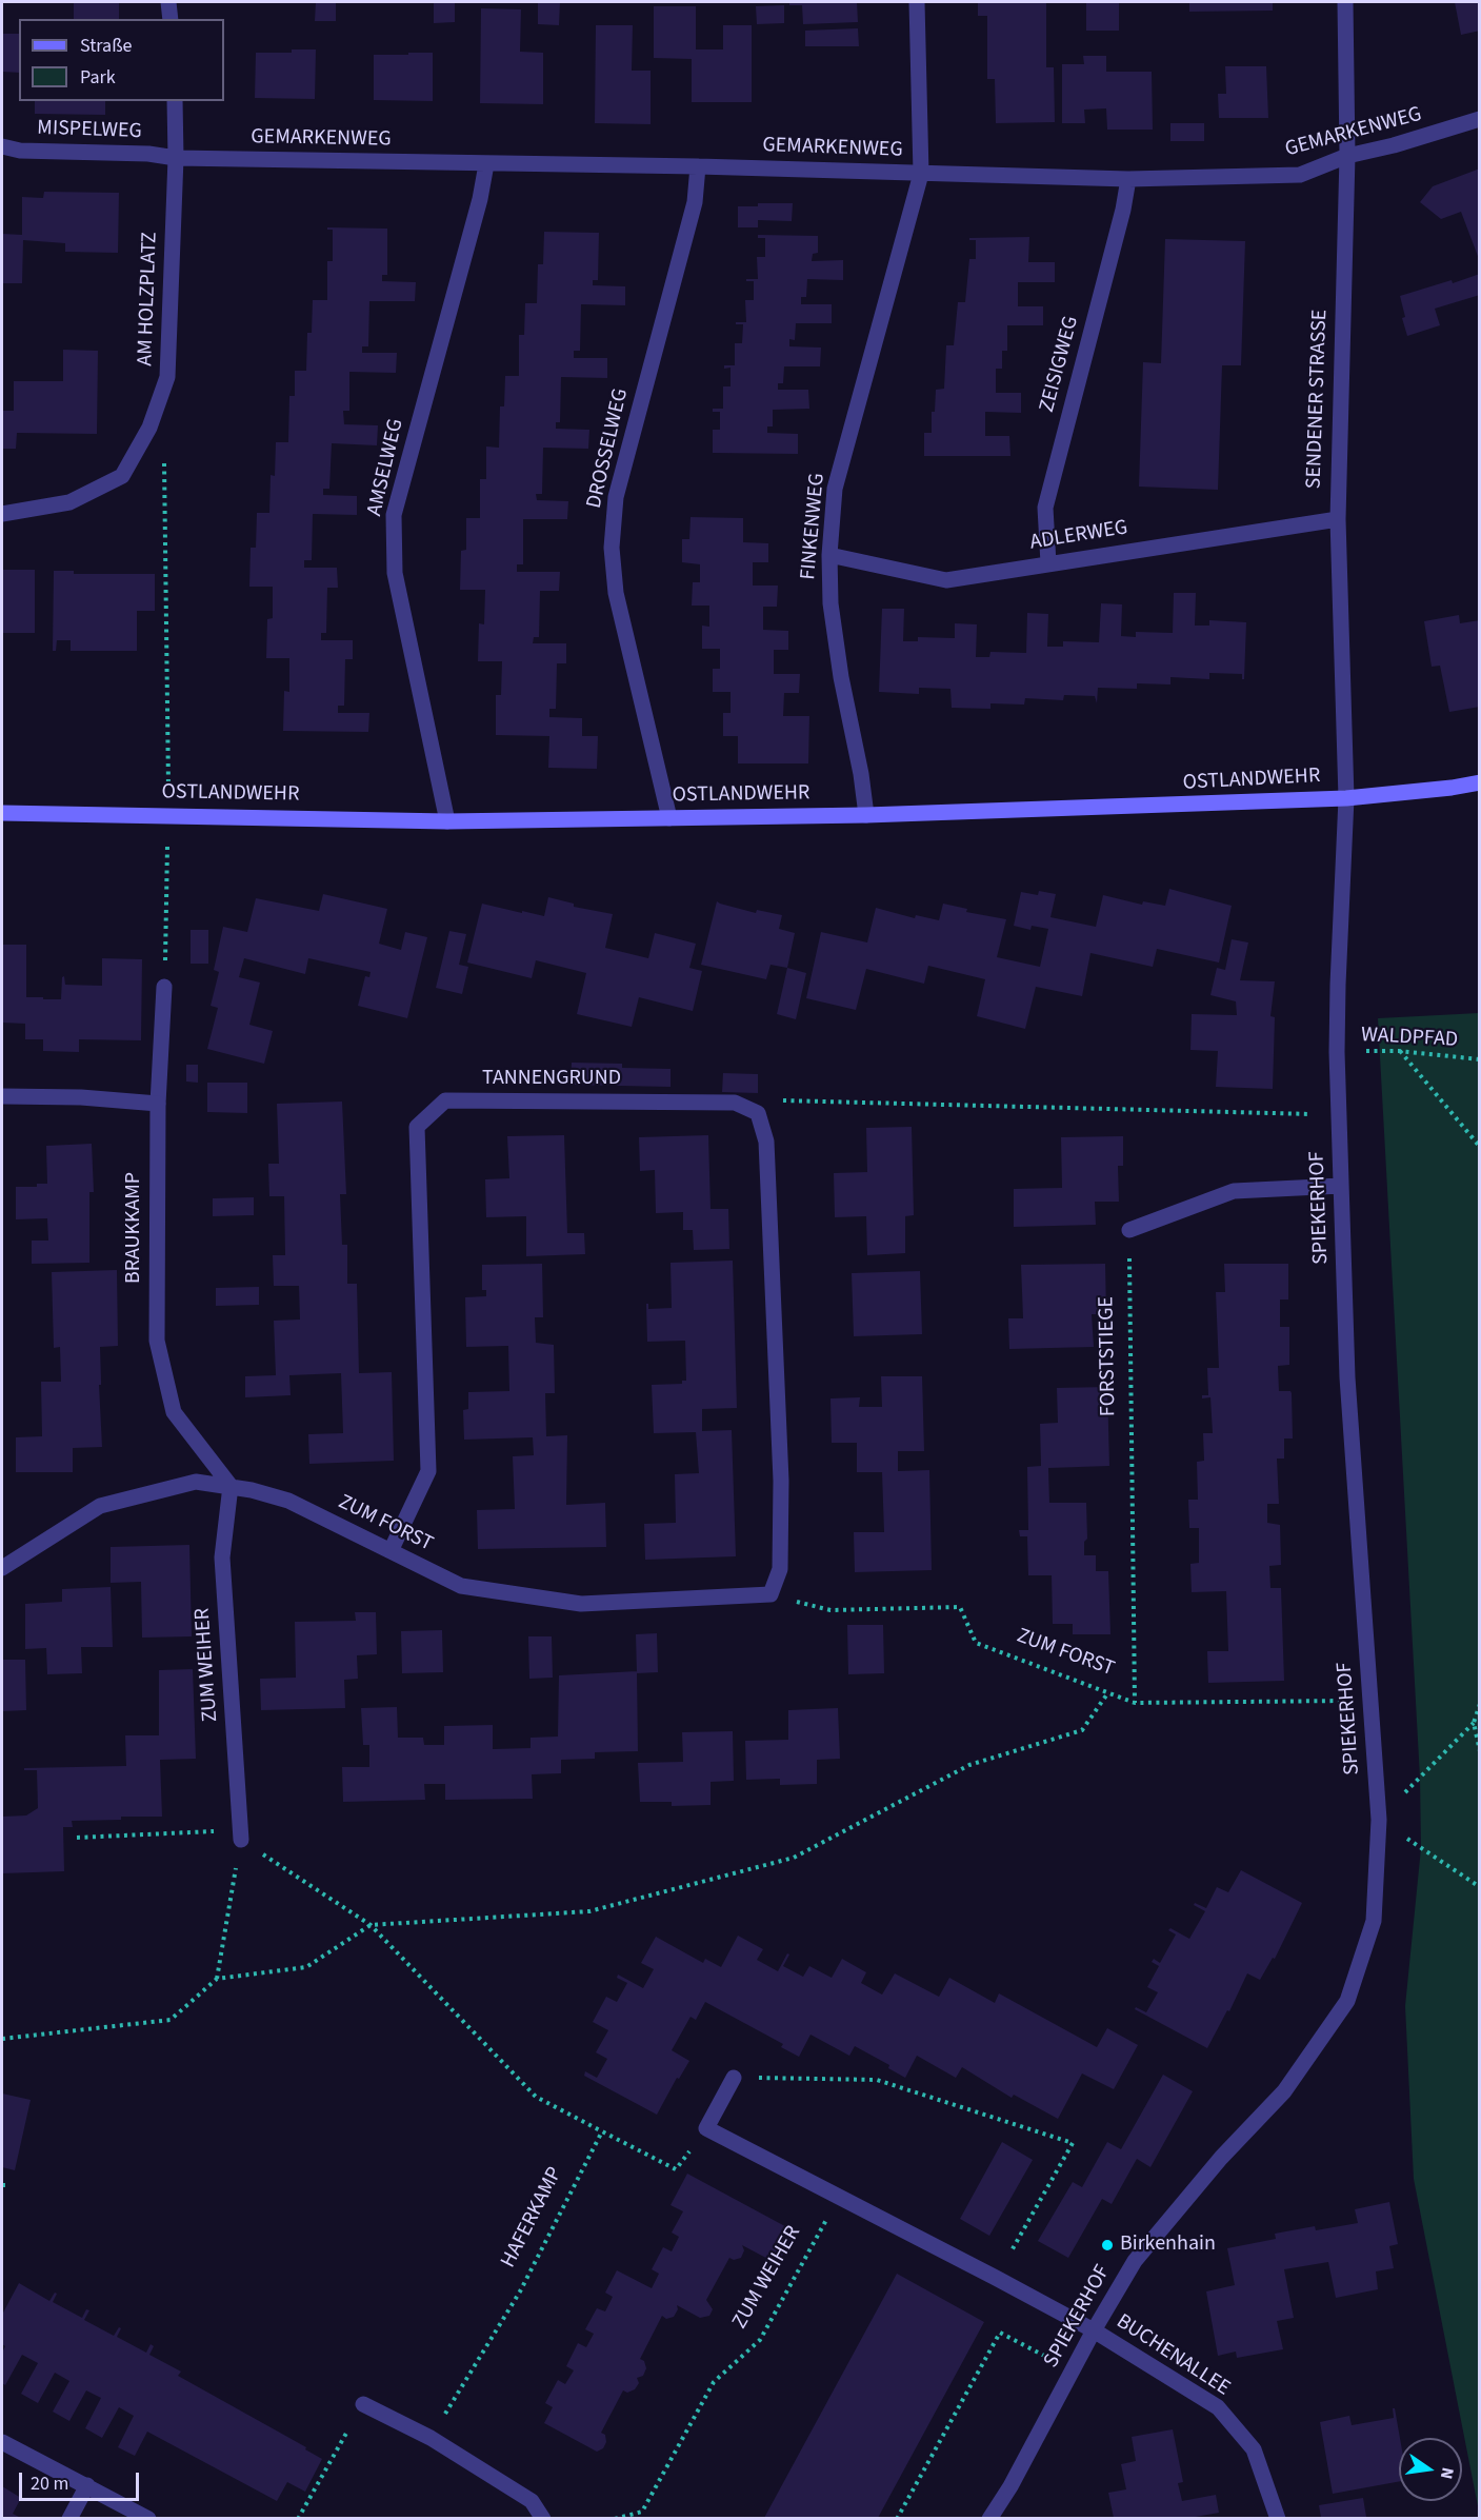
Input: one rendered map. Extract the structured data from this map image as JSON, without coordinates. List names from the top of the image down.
{
  "streets": {
    "street": [
      "MISPELWEG",
      "GEMARKENWEG",
      "AM HOLZPLATZ",
      "ZEISIGWEG",
      "SENDENER STRASSE",
      "DROSSELWEG",
      "AMSELWEG",
      "FINKENWEG",
      "ADLERWEG",
      "OSTLANDWEHR",
      "TANNENGRUND",
      "SPIEKERHOF",
      "BRAUKKAMP",
      "ZUM FORST",
      "ZUM WEIHER",
      "BUCHENALLEE"
    ],
    "path": ["WALDPFAD", "FORSTSTIEGE", "HAFERKAMP"]
  },
  "crossings": [
    ["MISPELWEG", "GEMARKENWEG"],
    ["MISPELWEG", "AM HOLZPLATZ"],
    ["GEMARKENWEG", "AM HOLZPLATZ"],
    ["GEMARKENWEG", "ZEISIGWEG"],
    ["GEMARKENWEG", "SENDENER STRASSE"],
    ["GEMARKENWEG", "DROSSELWEG"],
    ["GEMARKENWEG", "AMSELWEG"],
    ["GEMARKENWEG", "FINKENWEG"],
    ["ZEISIGWEG", "ADLERWEG"],
    ["SENDENER STRASSE", "ADLERWEG"],
    ["SENDENER STRASSE", "OSTLANDWEHR"],
    ["SENDENER STRASSE", "SPIEKERHOF"],
    ["DROSSELWEG", "OSTLANDWEHR"],
    ["AMSELWEG", "OSTLANDWEHR"],
    ["FINKENWEG", "ADLERWEG"],
    ["FINKENWEG", "OSTLANDWEHR"],
    ["OSTLANDWEHR", "SPIEKERHOF"],
    ["WALDPFAD", "SPIEKERHOF"],
    ["TANNENGRUND", "ZUM FORST"],
    ["SPIEKERHOF", "ZUM FORST"],
    ["SPIEKERHOF", "BUCHENALLEE"],
    ["BRAUKKAMP", "ZUM FORST"],
    ["BRAUKKAMP", "ZUM WEIHER"],
    ["FORSTSTIEGE", "ZUM FORST"],
    ["ZUM FORST", "ZUM WEIHER"]
  ],
  "places": ["Birkenhain"],
  "legend": ["Straße", "Park"],
  "scale_bar": "20 m",
  "north": "right"
}
